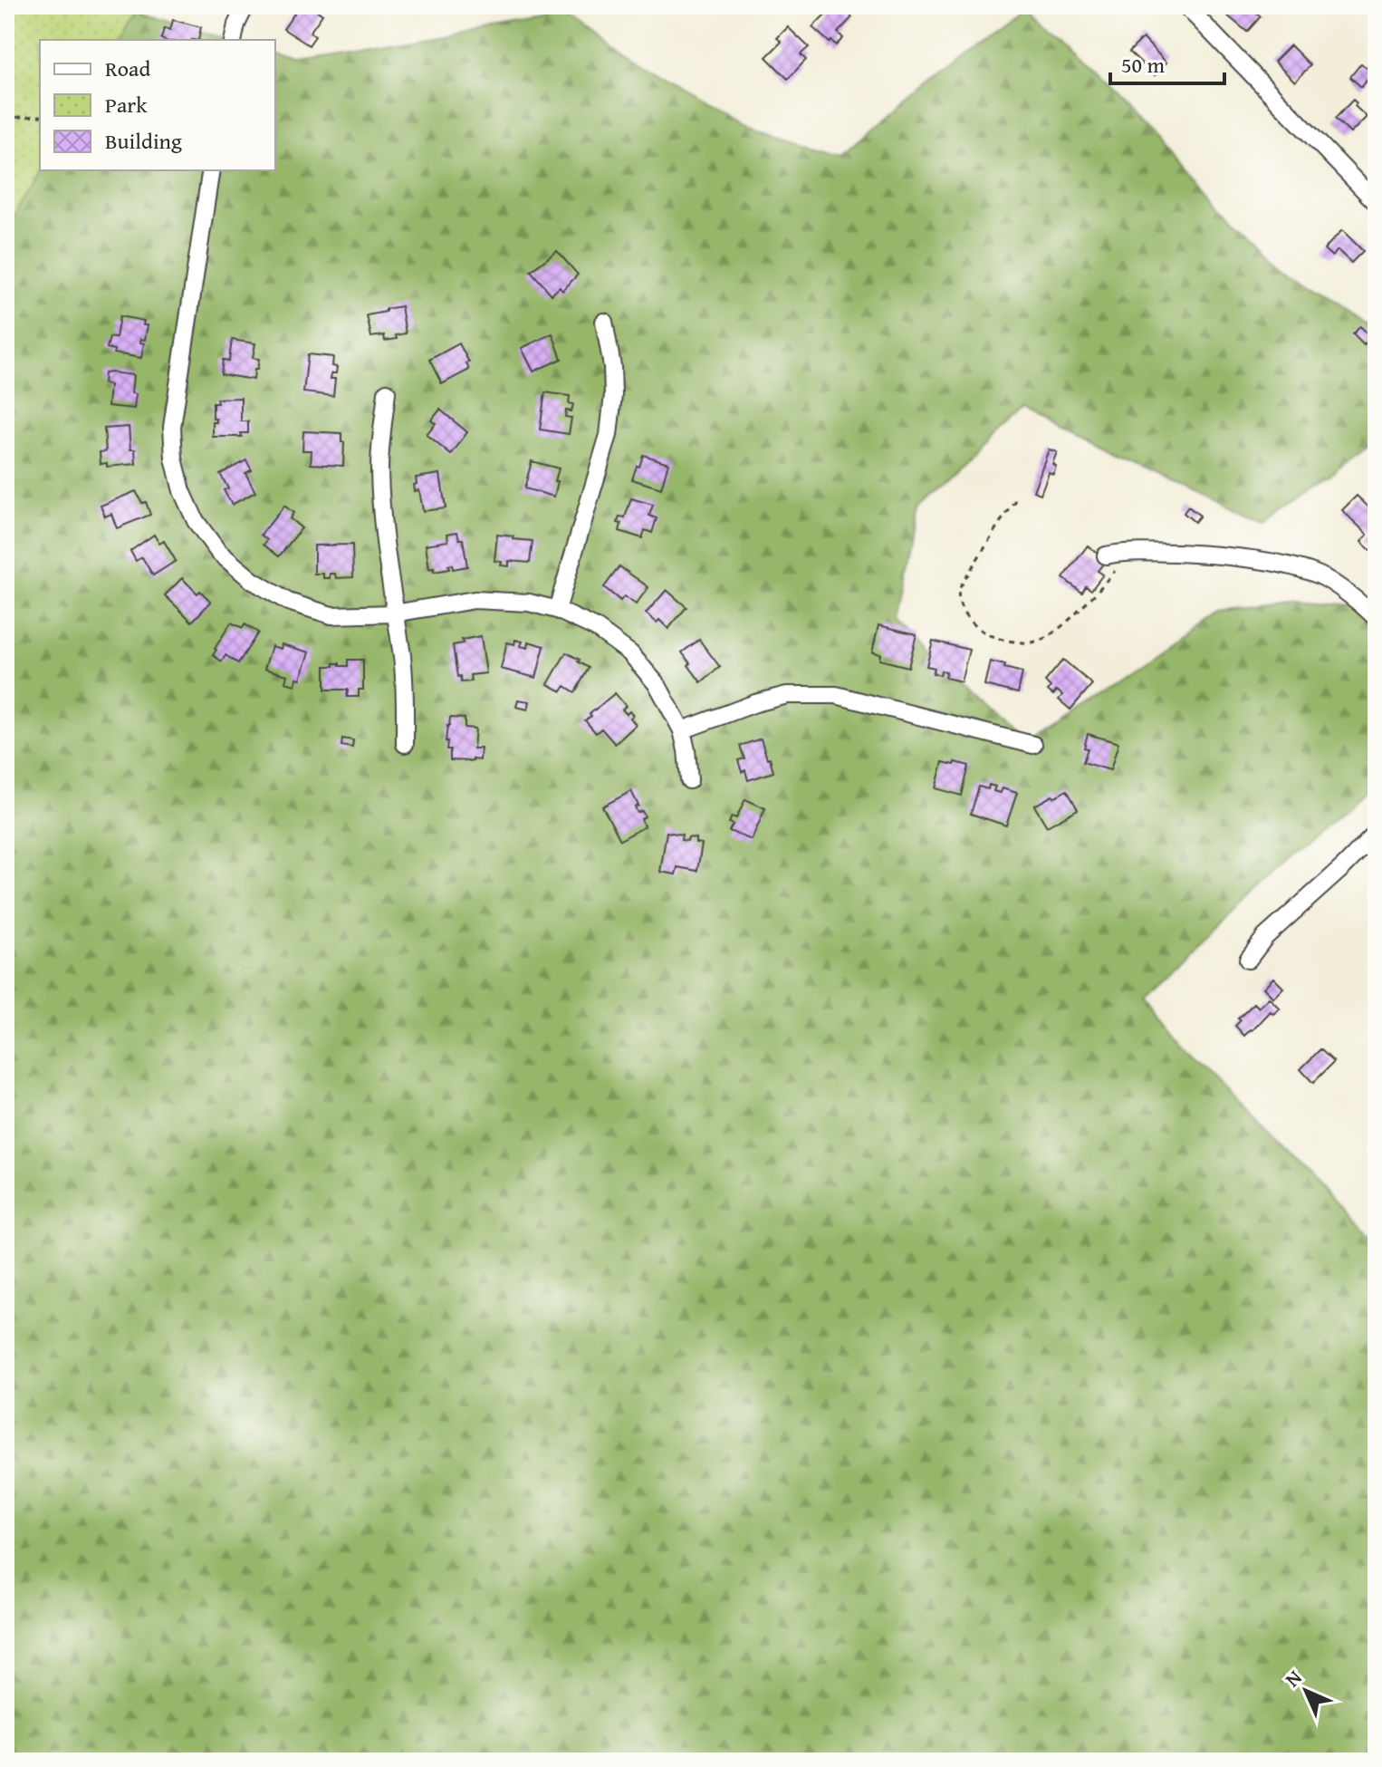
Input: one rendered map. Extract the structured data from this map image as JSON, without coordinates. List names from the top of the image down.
{
  "legend": ["Road", "Park", "Building"],
  "scale_bar": "50 m",
  "north": "top left"
}
